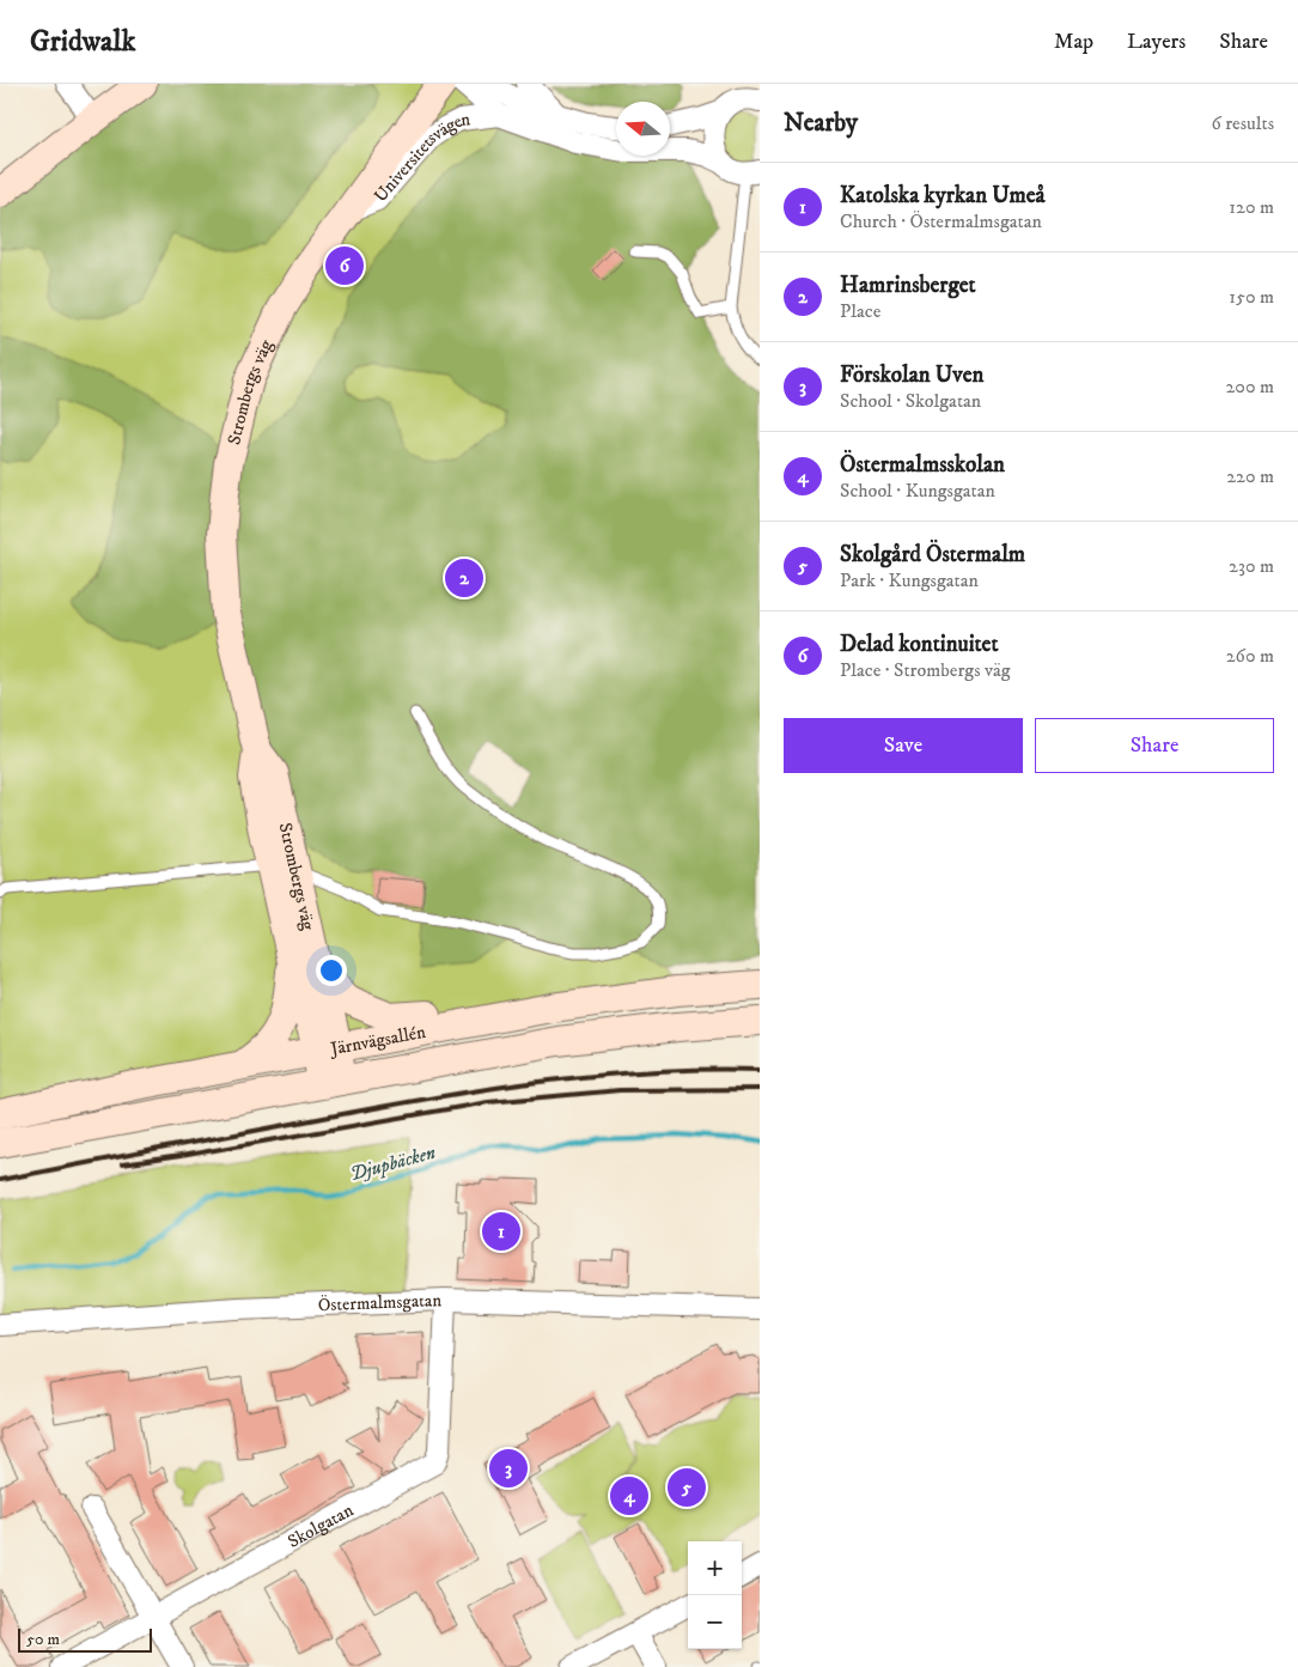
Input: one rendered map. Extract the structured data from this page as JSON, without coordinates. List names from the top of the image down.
{
  "streets": {
    "main road": ["Strombergs väg", "Järnvägsallén"],
    "street": ["Universitetsvägen", "Östermalmsgatan", "Skolgatan"]
  },
  "crossings": [
    ["Universitetsvägen", "Strombergs väg"],
    ["Strombergs väg", "Järnvägsallén"],
    ["Östermalmsgatan", "Skolgatan"]
  ],
  "water": ["Djupbäcken"],
  "scale_bar": "50 m",
  "north": "left",
  "page": {
    "header": "Gridwalk",
    "nav": ["Map", "Layers", "Share"],
    "heading": ["Nearby", "6 results"],
    "list": [
      {
        "mark": "1",
        "name": "Katolska kyrkan Umeå",
        "note": "Church · Östermalmsgatan",
        "value": "120 m"
      },
      {
        "mark": "2",
        "name": "Hamrinsberget",
        "note": "Place",
        "value": "150 m"
      },
      {
        "mark": "3",
        "name": "Förskolan Uven",
        "note": "School · Skolgatan",
        "value": "200 m"
      },
      {
        "mark": "4",
        "name": "Östermalmsskolan",
        "note": "School · Kungsgatan",
        "value": "220 m"
      },
      {
        "mark": "5",
        "name": "Skolgård Östermalm",
        "note": "Park · Kungsgatan",
        "value": "230 m"
      },
      {
        "mark": "6",
        "name": "Delad kontinuitet",
        "note": "Place · Strombergs väg",
        "value": "260 m"
      }
    ],
    "pins": [
      "6",
      "2",
      "1",
      "3",
      "5",
      "4"
    ],
    "buttons": ["Save", "Share"],
    "map_buttons": ["+", "−"],
    "scale": "50 m"
  }
}
